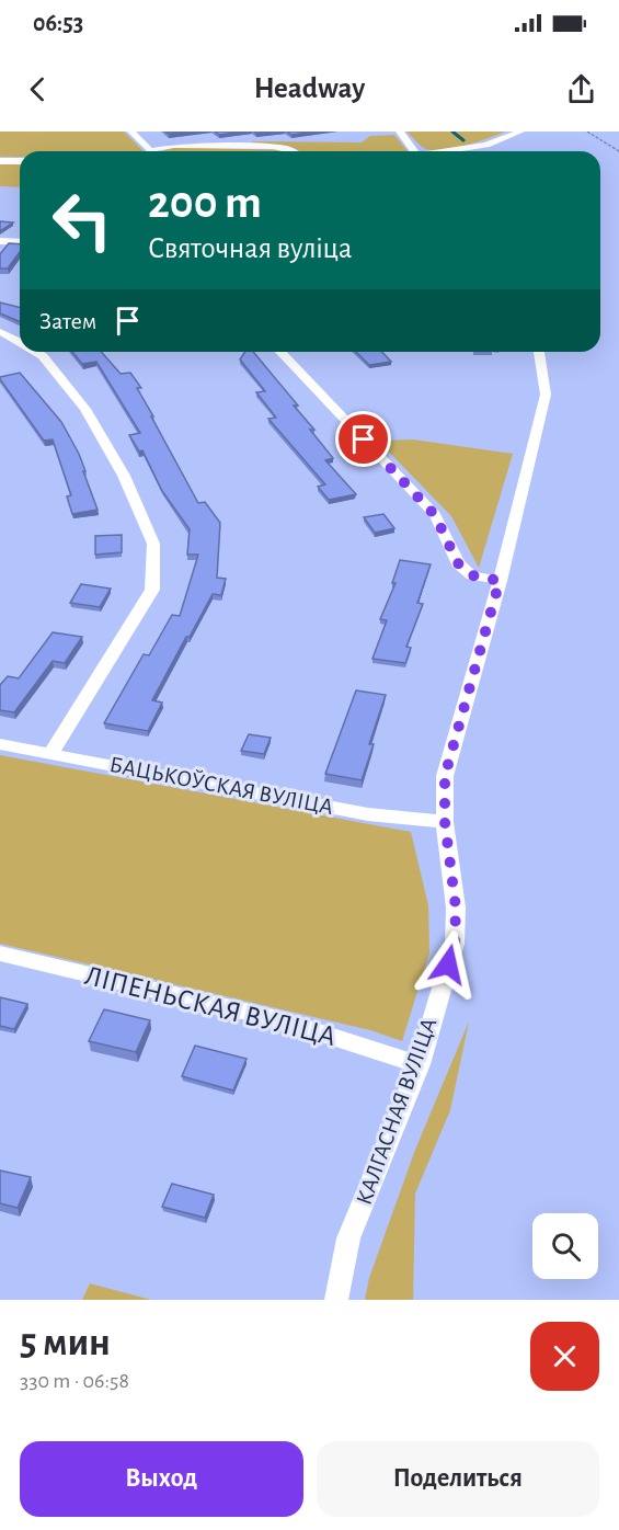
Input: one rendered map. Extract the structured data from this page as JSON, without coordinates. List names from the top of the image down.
{
  "streets": {
    "street": ["БАЦЬКОЎСКАЯ ВУЛІЦА", "ЛІПЕНЬСКАЯ ВУЛІЦА", "КАЛГАСНАЯ ВУЛІЦА"]
  },
  "crossings": [
    ["БАЦЬКОЎСКАЯ ВУЛІЦА", "КАЛГАСНАЯ ВУЛІЦА"],
    ["ЛІПЕНЬСКАЯ ВУЛІЦА", "КАЛГАСНАЯ ВУЛІЦА"]
  ],
  "page": {
    "status": "06:53",
    "header": "Headway",
    "turn": ["200 m", "Святочная вуліца"],
    "then": "Затем",
    "heading": ["5 мин", "330 m · 06:58"],
    "buttons": ["Выход", "Поделиться"]
  }
}
